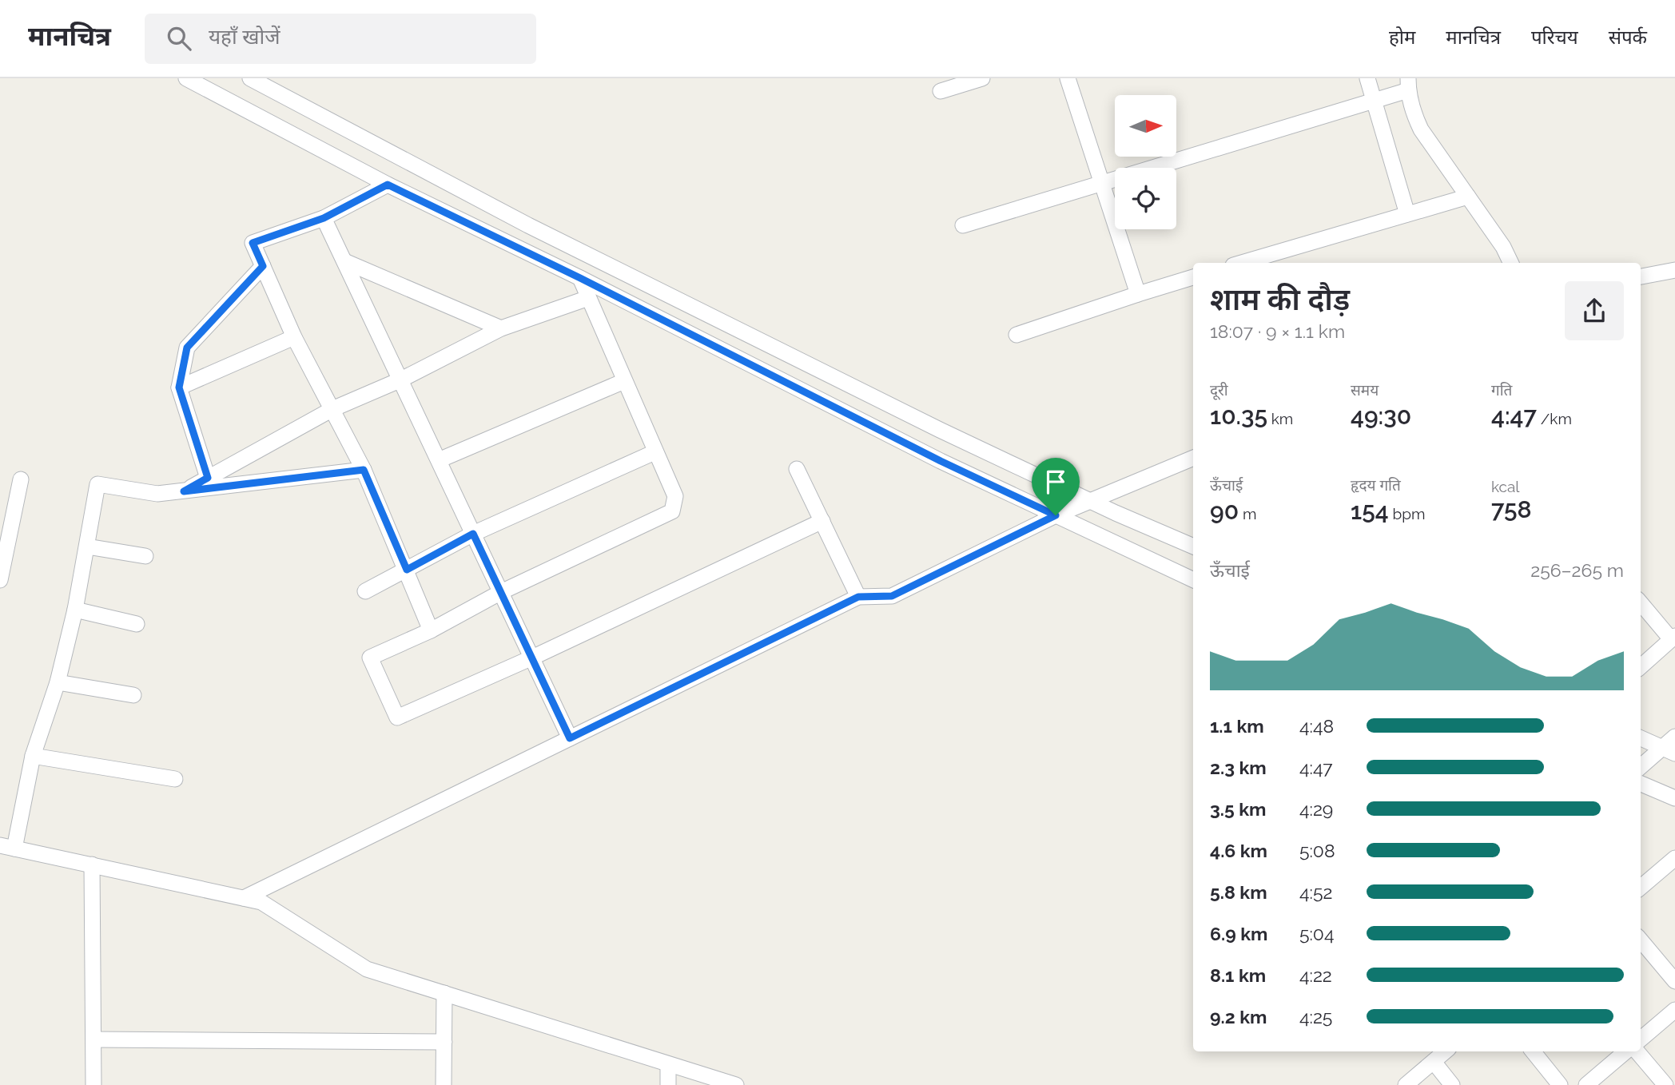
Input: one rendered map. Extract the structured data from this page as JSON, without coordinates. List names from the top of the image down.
{
  "north": "right",
  "page": {
    "header": "मानचित्र",
    "search": "यहाँ खोजें",
    "nav": [
      "होम",
      "मानचित्र",
      "परिचय",
      "संपर्क"
    ],
    "heading": ["शाम की दौड़", "18:07 · 9 × 1.1 km"],
    "stats": [
      ["दूरी", "10.35 km"],
      ["समय", "49:30"],
      ["गति", "4:47 /km"],
      ["ऊँचाई", "90 m"],
      ["हृदय गति", "154 bpm"],
      ["kcal", "758"]
    ],
    "chart": ["ऊँचाई", "256–265 m"],
    "list": [
      {
        "name": "1.1 km",
        "note": "4:48"
      },
      {
        "name": "2.3 km",
        "note": "4:47"
      },
      {
        "name": "3.5 km",
        "note": "4:29"
      },
      {
        "name": "4.6 km",
        "note": "5:08"
      },
      {
        "name": "5.8 km",
        "note": "4:52"
      },
      {
        "name": "6.9 km",
        "note": "5:04"
      },
      {
        "name": "8.1 km",
        "note": "4:22"
      },
      {
        "name": "9.2 km",
        "note": "4:25"
      }
    ]
  }
}
